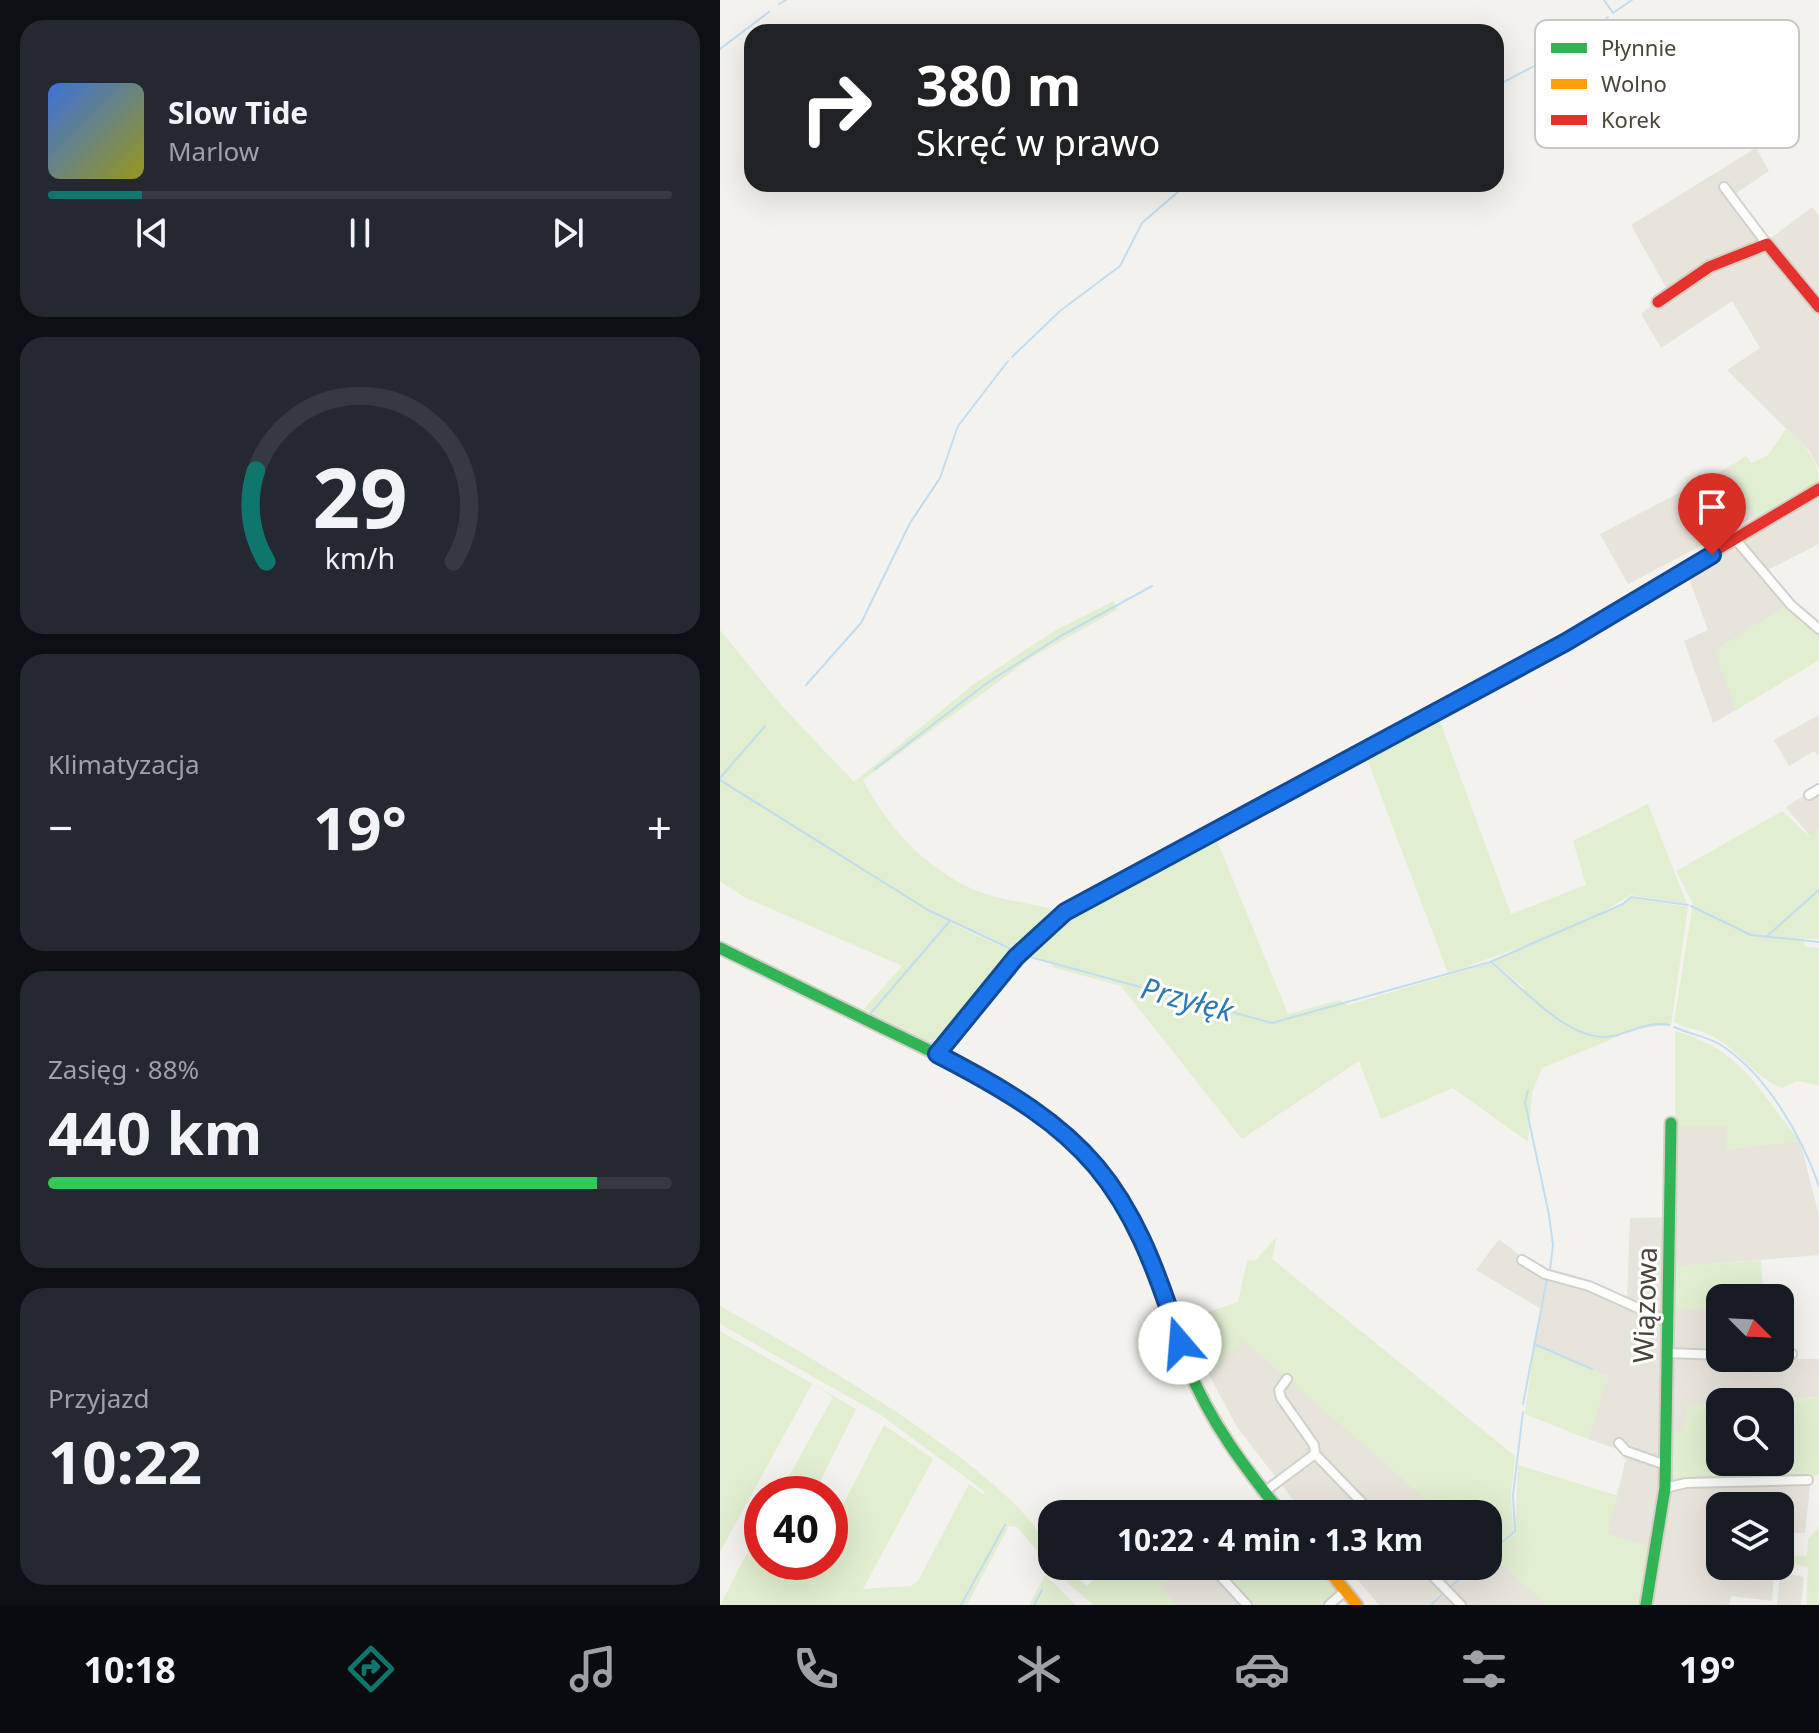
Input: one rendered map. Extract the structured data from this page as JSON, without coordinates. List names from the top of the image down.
{
  "streets": {
    "street": ["Wiązowa"]
  },
  "water": ["Przyłęk"],
  "legend": ["Płynnie", "Wolno", "Korek"],
  "north": "bottom right",
  "page": {
    "turn": ["380 m", "Skręć w prawo"],
    "song": ["Slow Tide", "Marlow"],
    "tile": [
      "Klimatyzacja",
      ["Zasięg · 88%", "440 km"],
      ["Przyjazd", "10:22"]
    ],
    "heat": ["−", "19°", "+"],
    "limit": "40",
    "trip": "10:22 · 4 min · 1.3 km",
    "tabs": ["10:18", "19°"],
    "gauge": ["29", "km/h"]
  }
}
